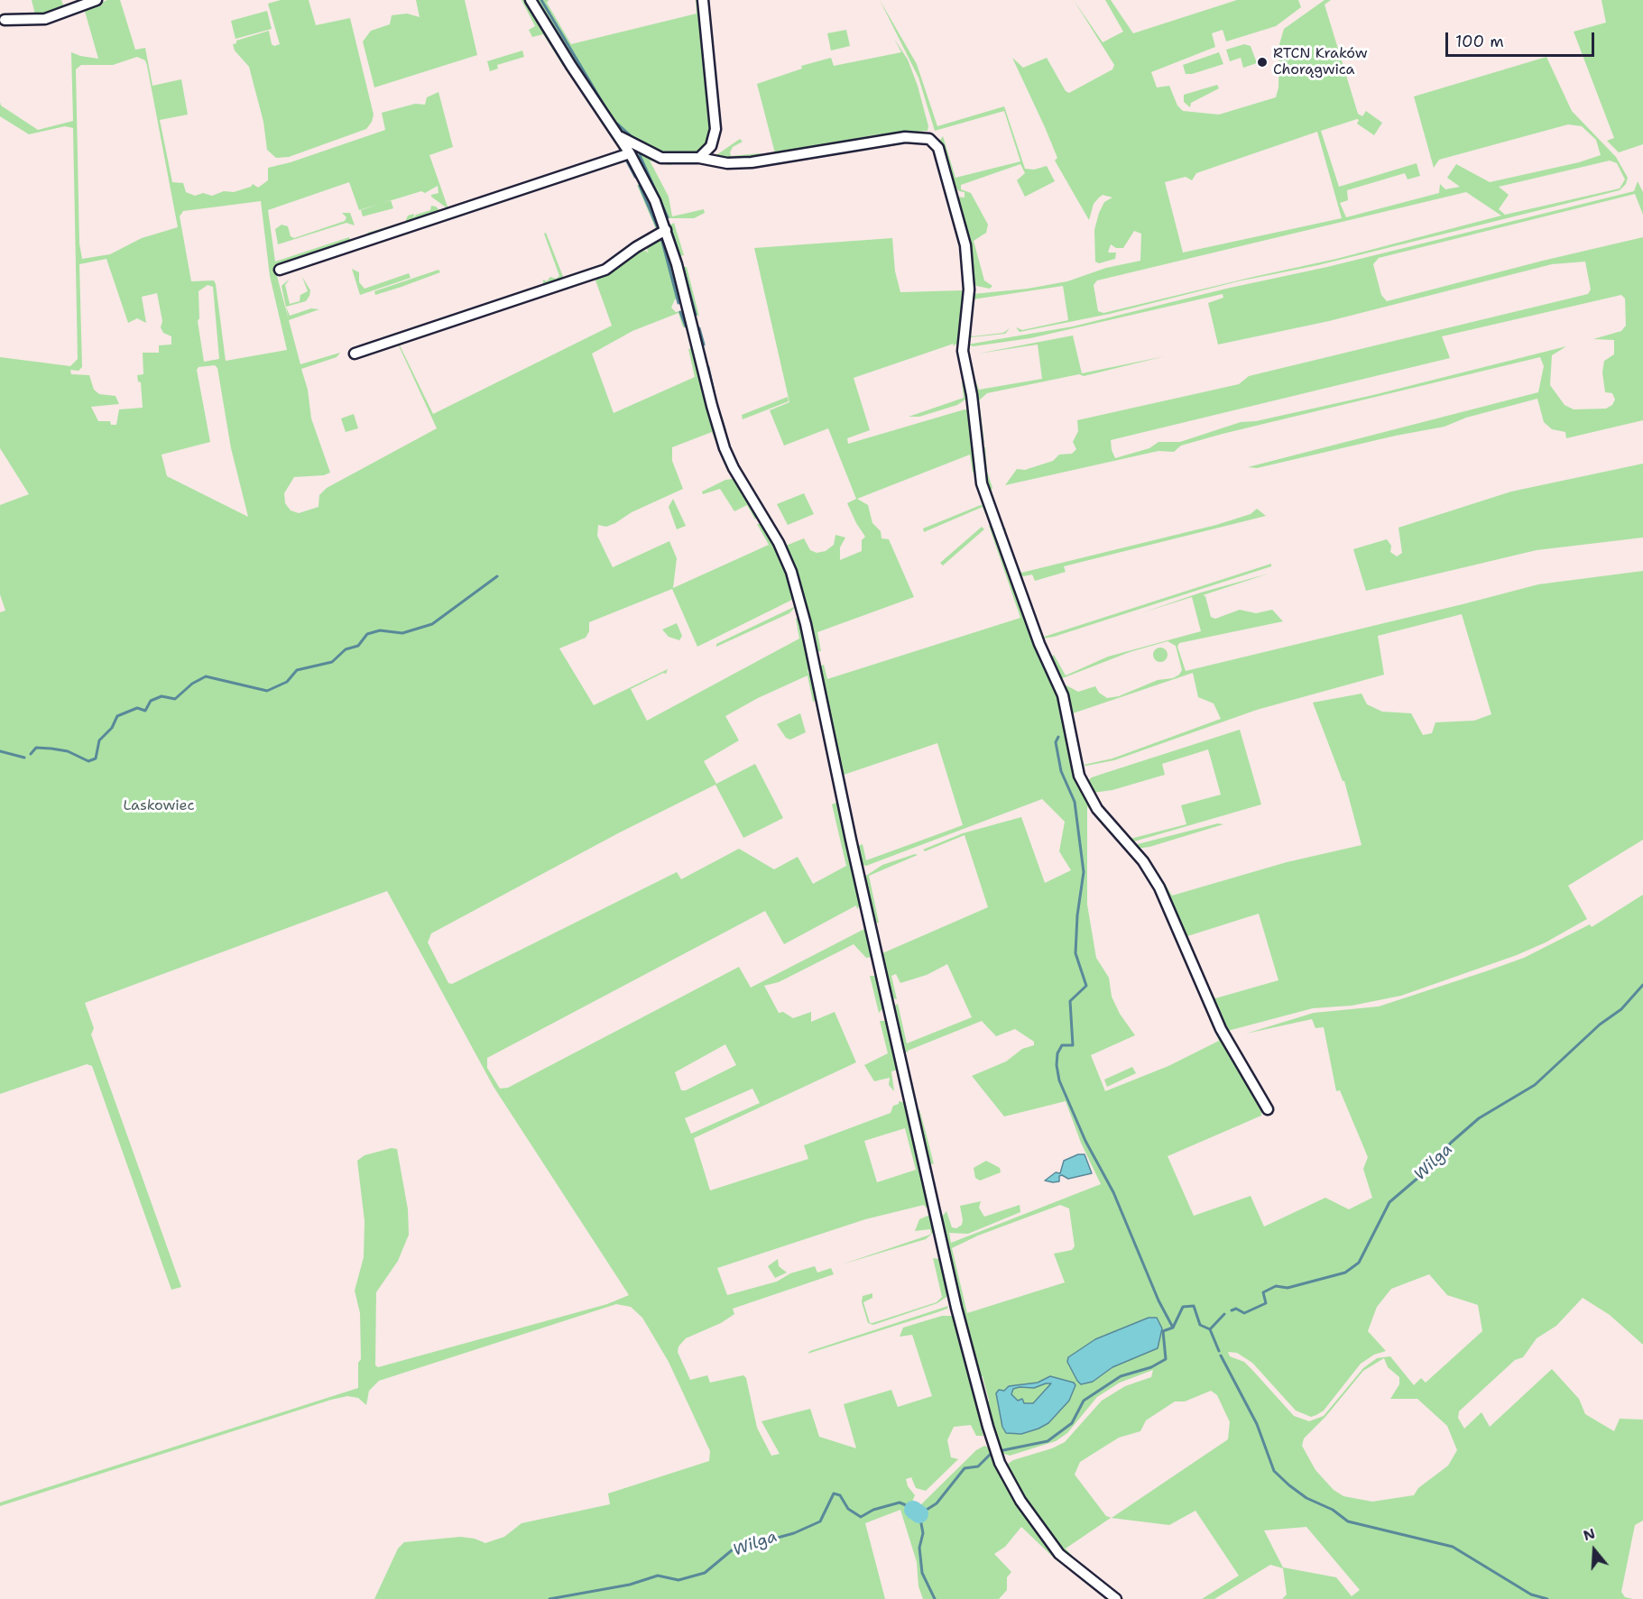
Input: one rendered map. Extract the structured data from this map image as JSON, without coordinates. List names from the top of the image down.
{
  "water": ["Wilga"],
  "parks": ["Laskowiec"],
  "places": ["RTCN Kraków Chorągwica"],
  "scale_bar": "100 m",
  "north": "top"
}
